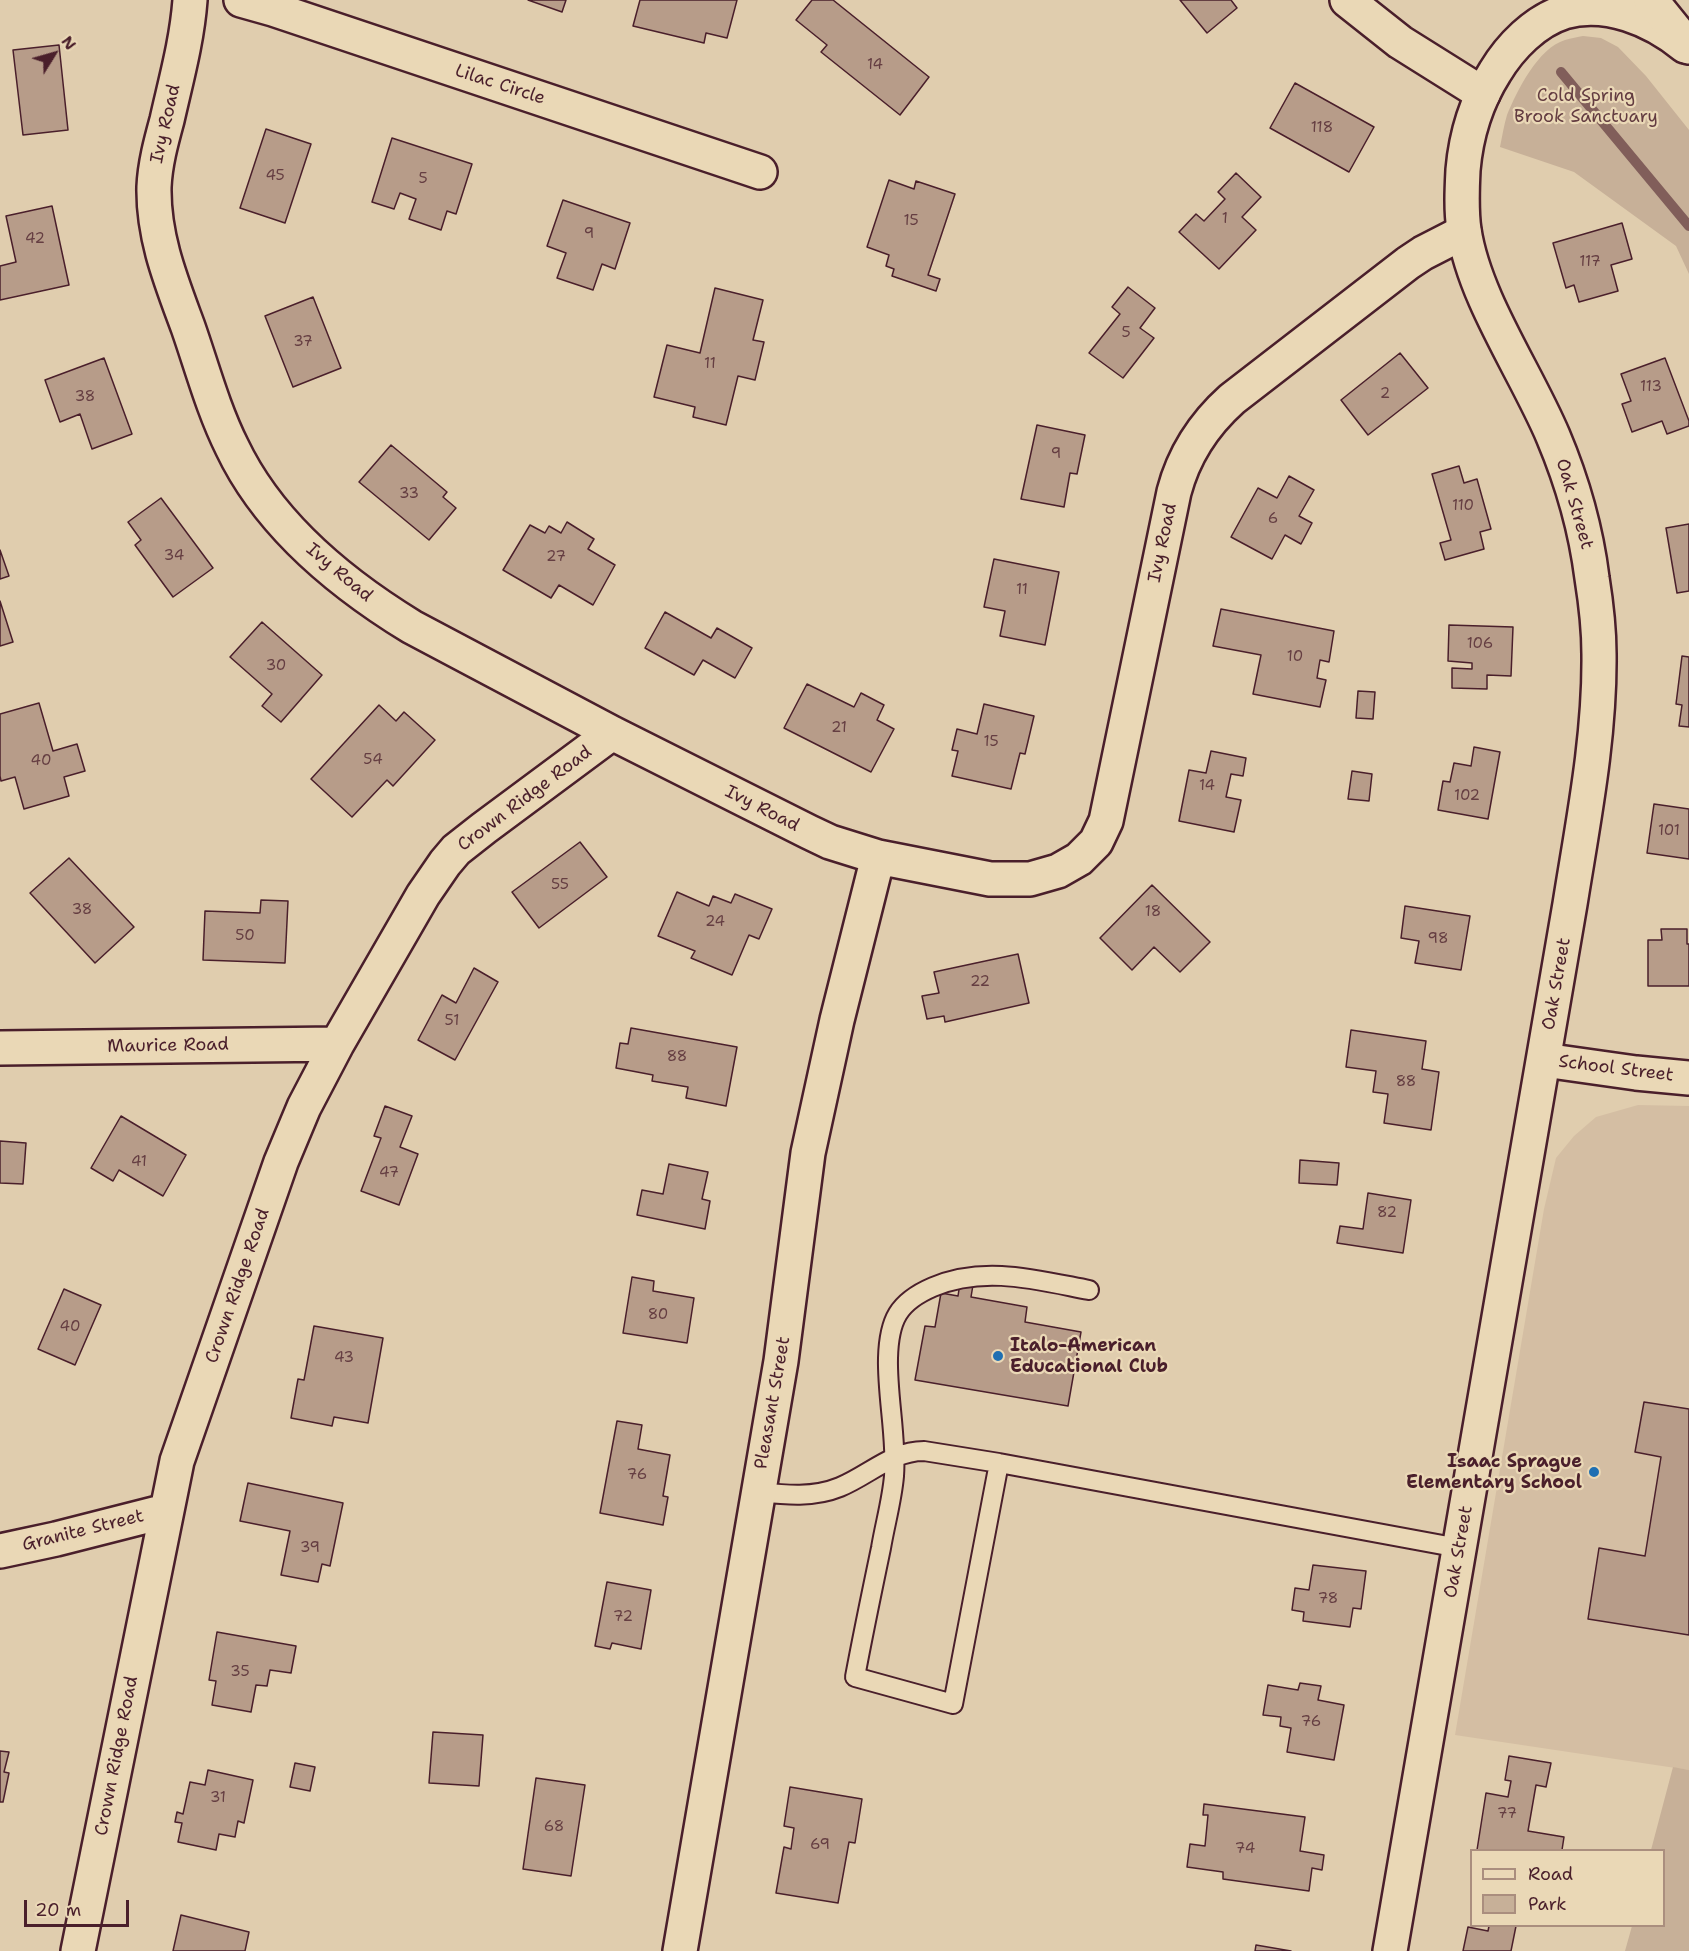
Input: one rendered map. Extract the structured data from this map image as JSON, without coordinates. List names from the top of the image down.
{
  "streets": {
    "main road": [
      "Lilac Circle",
      "Ivy Road",
      "Oak Street",
      "Crown Ridge Road",
      "Maurice Road",
      "School Street",
      "Pleasant Street",
      "Granite Street"
    ]
  },
  "crossings": [
    ["Ivy Road", "Oak Street"],
    ["Ivy Road", "Crown Ridge Road"],
    ["Ivy Road", "Pleasant Street"],
    ["Oak Street", "School Street"],
    ["Crown Ridge Road", "Maurice Road"],
    ["Crown Ridge Road", "Granite Street"]
  ],
  "parks": ["Cold Spring Brook Sanctuary"],
  "places": ["Italo-American Educational Club", "Isaac Sprague Elementary School"],
  "house_numbers": [
    "14",
    "118",
    "45",
    "5",
    "1",
    "15",
    "9",
    "42",
    "117",
    "5",
    "37",
    "11",
    "113",
    "2",
    "38",
    "9",
    "33",
    "110",
    "6",
    "34",
    "27",
    "11",
    "106",
    "10",
    "30",
    "21",
    "15",
    "54",
    "40",
    "14",
    "102",
    "101",
    "55",
    "38",
    "18",
    "24",
    "50",
    "98",
    "22",
    "51",
    "88",
    "88",
    "41",
    "47",
    "82",
    "80",
    "40",
    "43",
    "76",
    "39",
    "78",
    "72",
    "35",
    "76",
    "31",
    "77",
    "68",
    "69",
    "74"
  ],
  "legend": ["Road", "Park"],
  "scale_bar": "20 m",
  "north": "top right"
}
